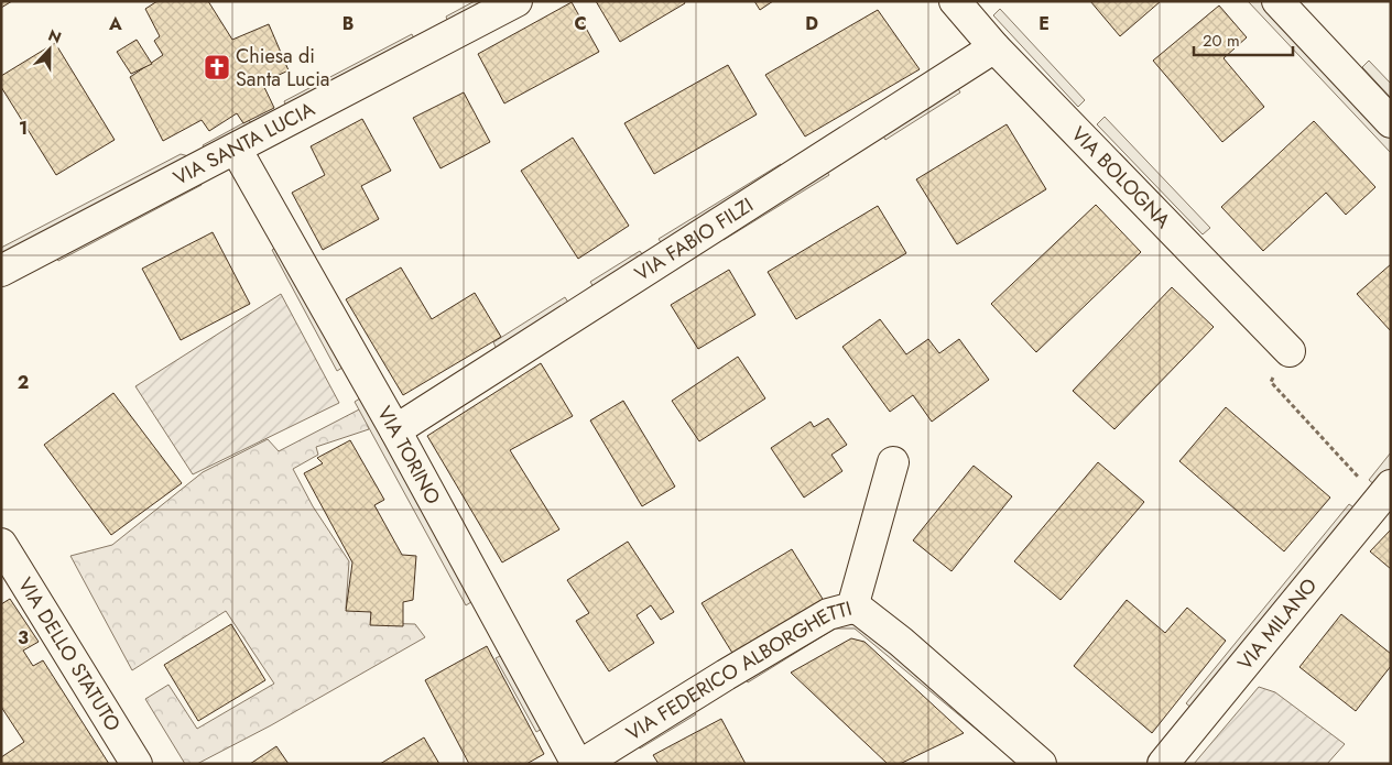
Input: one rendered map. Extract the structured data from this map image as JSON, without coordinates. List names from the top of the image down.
{
  "streets": {
    "street": [
      "VIA SANTA LUCIA",
      "VIA BOLOGNA",
      "VIA FABIO FILZI",
      "VIA TORINO",
      "VIA MILANO",
      "VIA DELLO STATUTO",
      "VIA FEDERICO ALBORGHETTI"
    ]
  },
  "crossings": [
    ["VIA SANTA LUCIA", "VIA TORINO"],
    ["VIA BOLOGNA", "VIA FABIO FILZI"],
    ["VIA FABIO FILZI", "VIA TORINO"]
  ],
  "places": {
    "church": ["Chiesa di Santa Lucia"]
  },
  "scale_bar": "20 m",
  "north": "top",
  "grid": {
    "columns": [
      "A",
      "B",
      "C",
      "D",
      "E"
    ],
    "rows": ["1", "2", "3"]
  }
}
